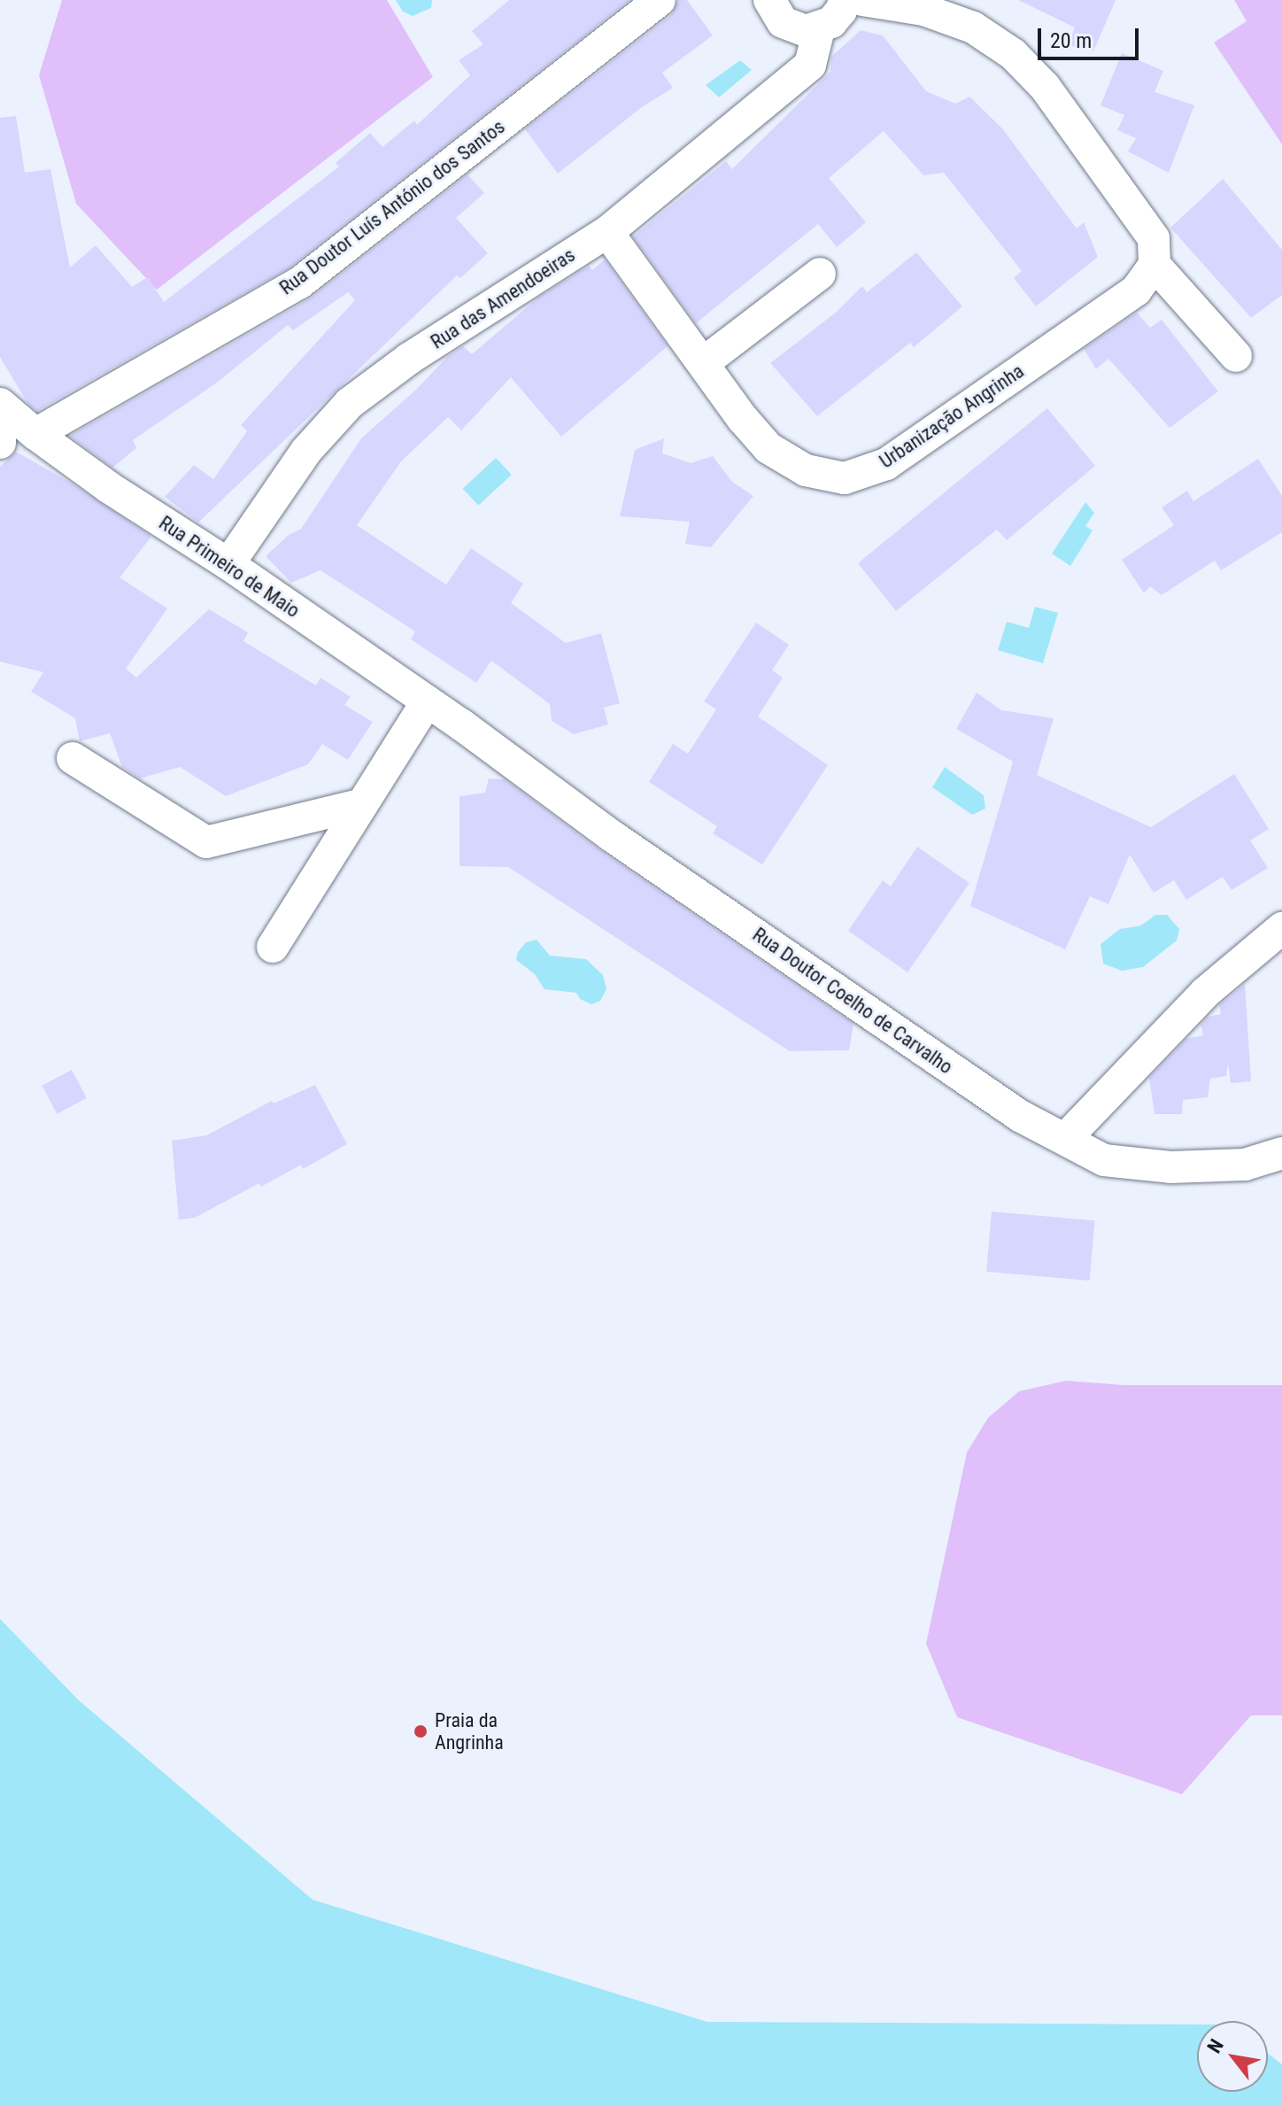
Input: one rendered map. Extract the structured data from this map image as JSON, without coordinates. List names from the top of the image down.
{
  "streets": {
    "street": [
      "Rua Doutor Luís António dos Santos",
      "Rua das Amendoeiras",
      "Urbanização Angrinha",
      "Rua Primeiro de Maio",
      "Rua Doutor Coelho de Carvalho"
    ]
  },
  "crossings": [
    ["Rua Doutor Luís António dos Santos", "Rua Primeiro de Maio"],
    ["Rua das Amendoeiras", "Urbanização Angrinha"],
    ["Rua das Amendoeiras", "Rua Primeiro de Maio"],
    ["Rua Primeiro de Maio", "Rua Doutor Coelho de Carvalho"]
  ],
  "places": ["Praia da Angrinha"],
  "scale_bar": "20 m",
  "north": "top left"
}
